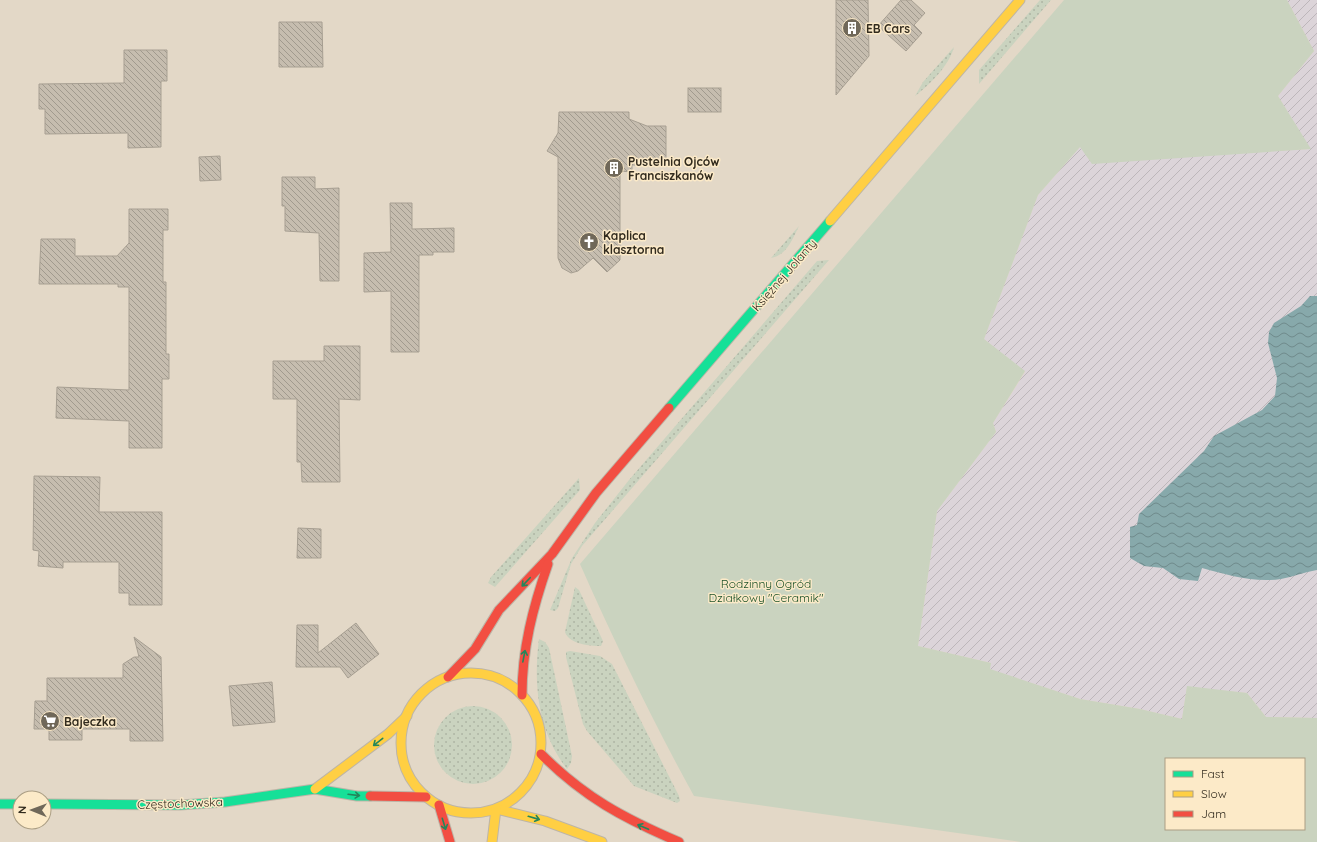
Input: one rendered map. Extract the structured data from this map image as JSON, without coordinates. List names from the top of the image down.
{
  "streets": {
    "main road": ["Księżnej Jolanty", "Częstochowska"]
  },
  "crossings": [
    ["Księżnej Jolanty", "Częstochowska"]
  ],
  "parks": ["Rodzinny Ogród Działkowy \"Ceramik\""],
  "places": {
    "building": ["EB Cars", "Pustelnia Ojców Franciszkanów"],
    "church": ["Kaplica klasztorna"],
    "supermarket": ["Bajeczka"]
  },
  "legend": ["Fast", "Slow", "Jam"],
  "north": "left"
}
